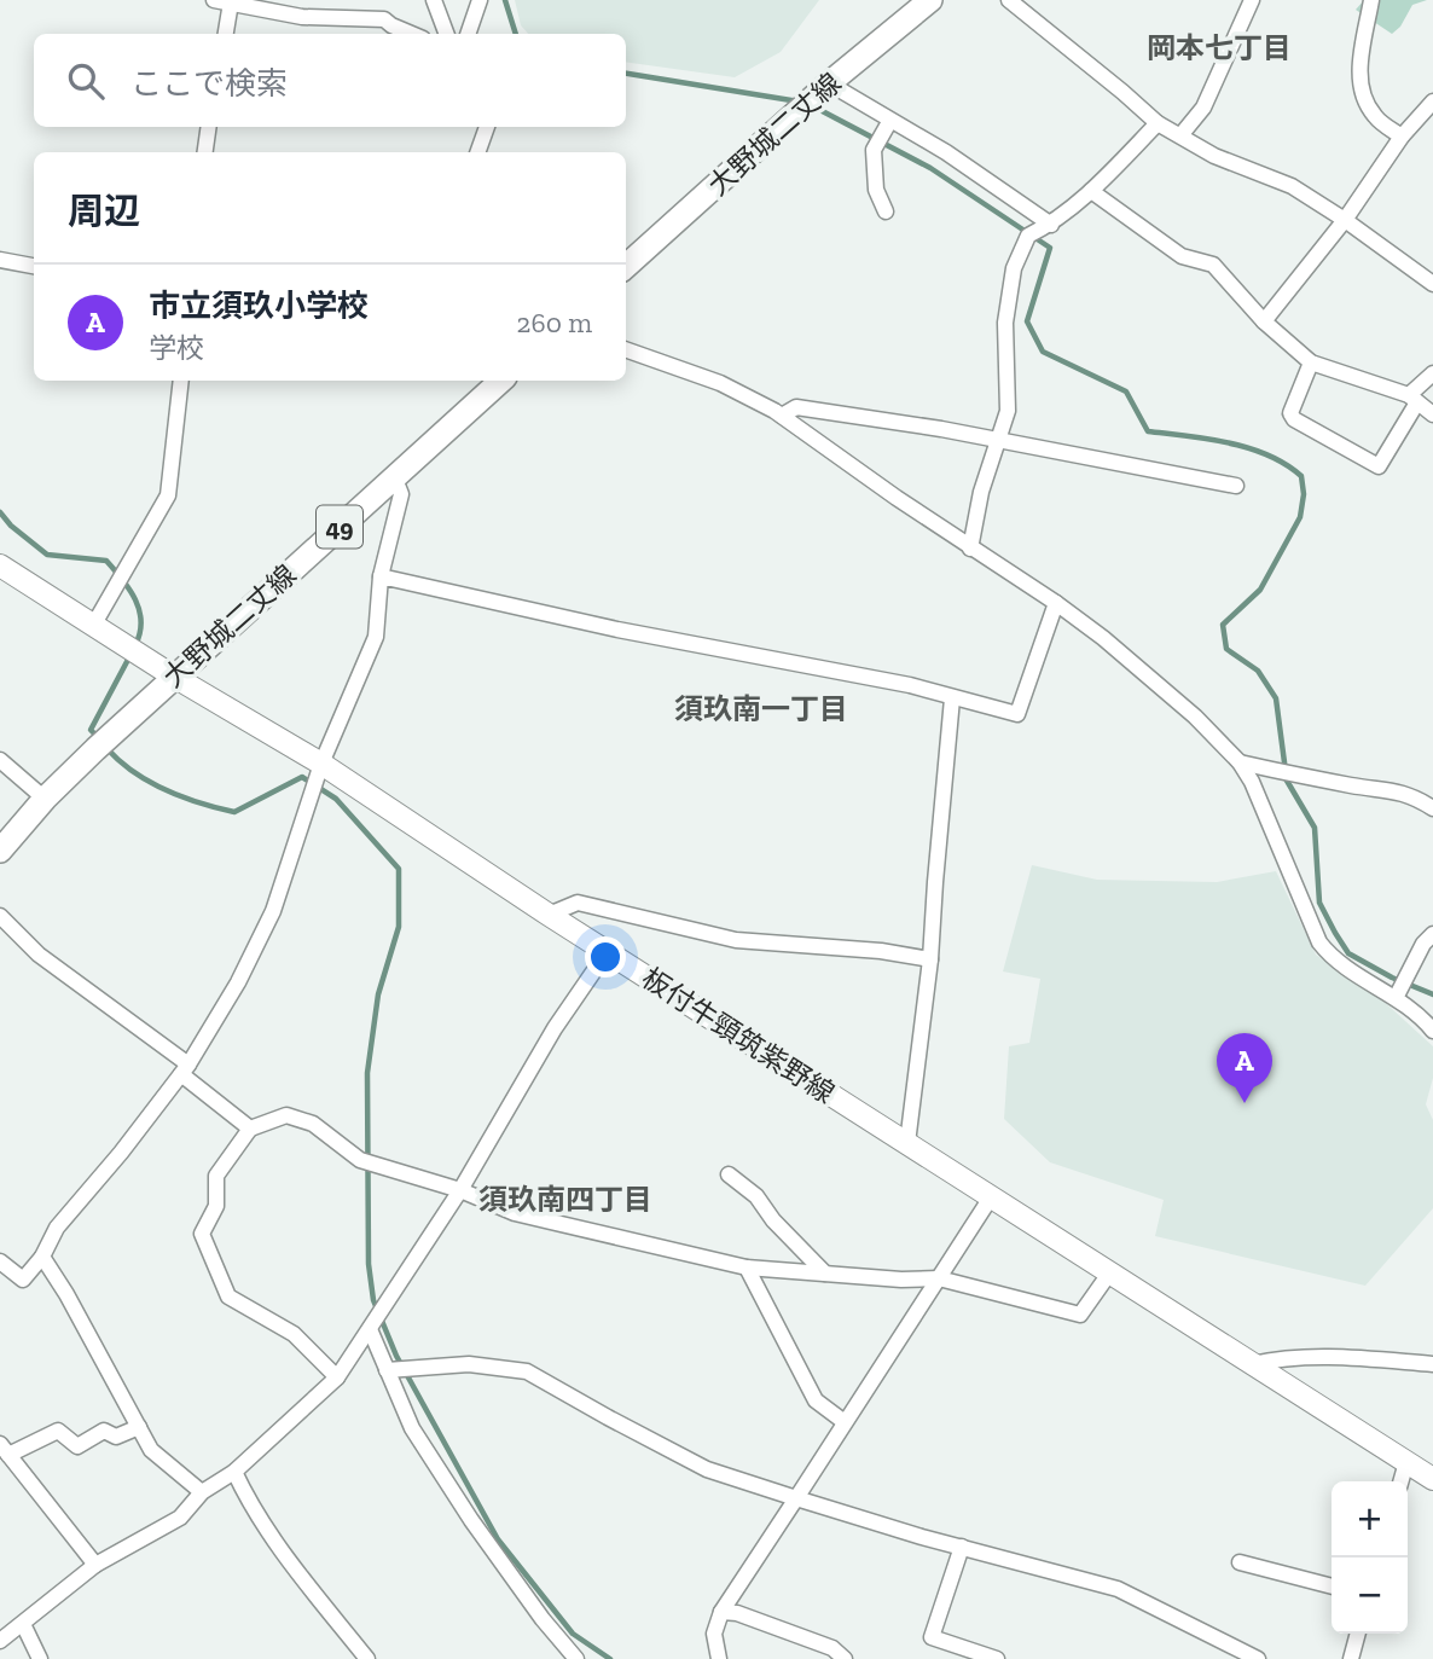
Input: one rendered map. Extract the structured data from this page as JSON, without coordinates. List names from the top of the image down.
{
  "streets": {
    "main road": ["大野城二丈線", "49", "板付牛頸筑紫野線"]
  },
  "crossings": [
    ["大野城二丈線", "板付牛頸筑紫野線"]
  ],
  "districts": ["岡本七丁目", "須玖南一丁目", "須玖南四丁目"],
  "page": {
    "search": "ここで検索",
    "heading": "周辺",
    "list": [
      {
        "mark": "A",
        "name": "市立須玖小学校",
        "note": "学校",
        "value": "260 m"
      }
    ],
    "pins": "A",
    "map_buttons": ["+", "−"]
  }
}
